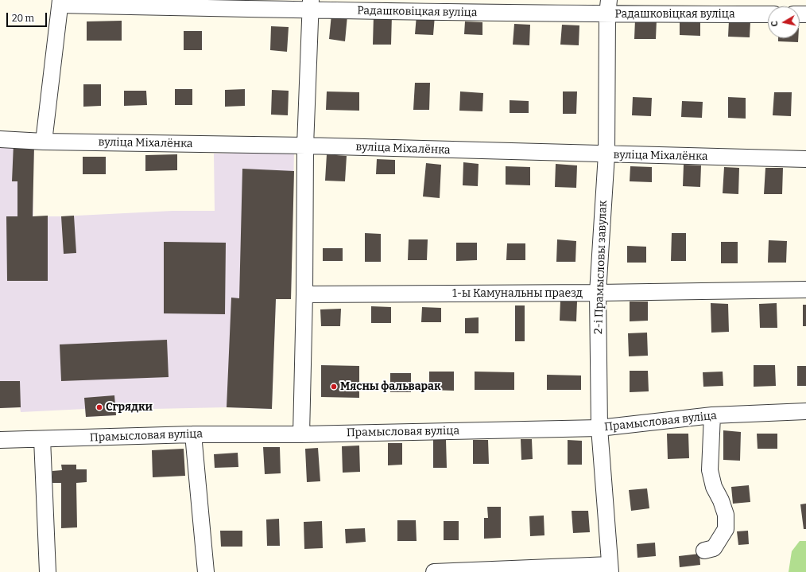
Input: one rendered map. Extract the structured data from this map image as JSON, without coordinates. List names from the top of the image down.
{
  "streets": {
    "street": [
      "Радашковіцкая вуліца",
      "вуліца Міхалёнка",
      "2-і Прамысловы завулак",
      "1-ы Камунальны праезд",
      "Прамысловая вуліца"
    ]
  },
  "crossings": [
    ["Радашковіцкая вуліца", "2-і Прамысловы завулак"],
    ["вуліца Міхалёнка", "2-і Прамысловы завулак"],
    ["2-і Прамысловы завулак", "1-ы Камунальны праезд"],
    ["2-і Прамысловы завулак", "Прамысловая вуліца"]
  ],
  "places": ["Мясны фальварак", "Сгрядки"],
  "scale_bar": "20 m",
  "north": "left"
}
